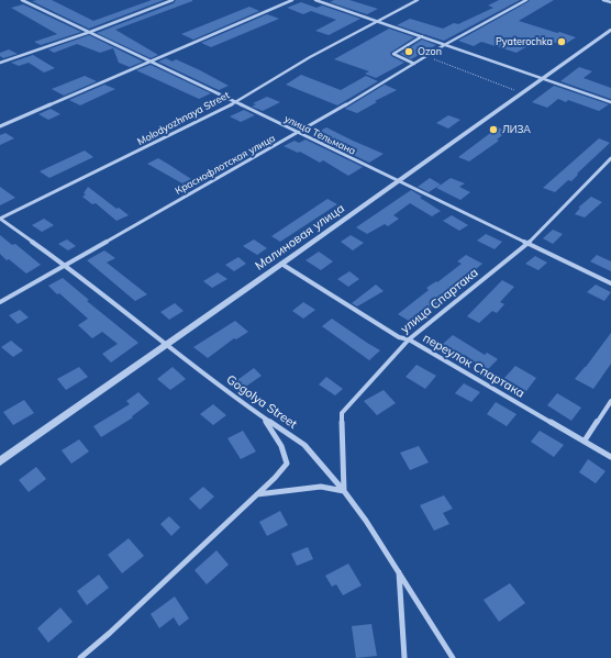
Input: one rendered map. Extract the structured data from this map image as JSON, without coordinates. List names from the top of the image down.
{
  "streets": {
    "street": [
      "Molodyozhnaya Street",
      "улица Тельмана",
      "Краснофлотская улица",
      "Малиновая улица",
      "улица Спартака",
      "переулок Спартака",
      "Gogolya Street"
    ]
  },
  "crossings": [
    ["Molodyozhnaya Street", "улица Тельмана"],
    ["Molodyozhnaya Street", "Gogolya Street"],
    ["улица Тельмана", "Краснофлотская улица"],
    ["улица Тельмана", "Малиновая улица"],
    ["улица Тельмана", "улица Спартака"],
    ["Краснофлотская улица", "Gogolya Street"],
    ["Малиновая улица", "переулок Спартака"],
    ["Малиновая улица", "Gogolya Street"],
    ["улица Спартака", "переулок Спартака"],
    ["улица Спартака", "Gogolya Street"]
  ],
  "places": ["Pyaterochka", "Ozon", "ЛИЗА"]
}
